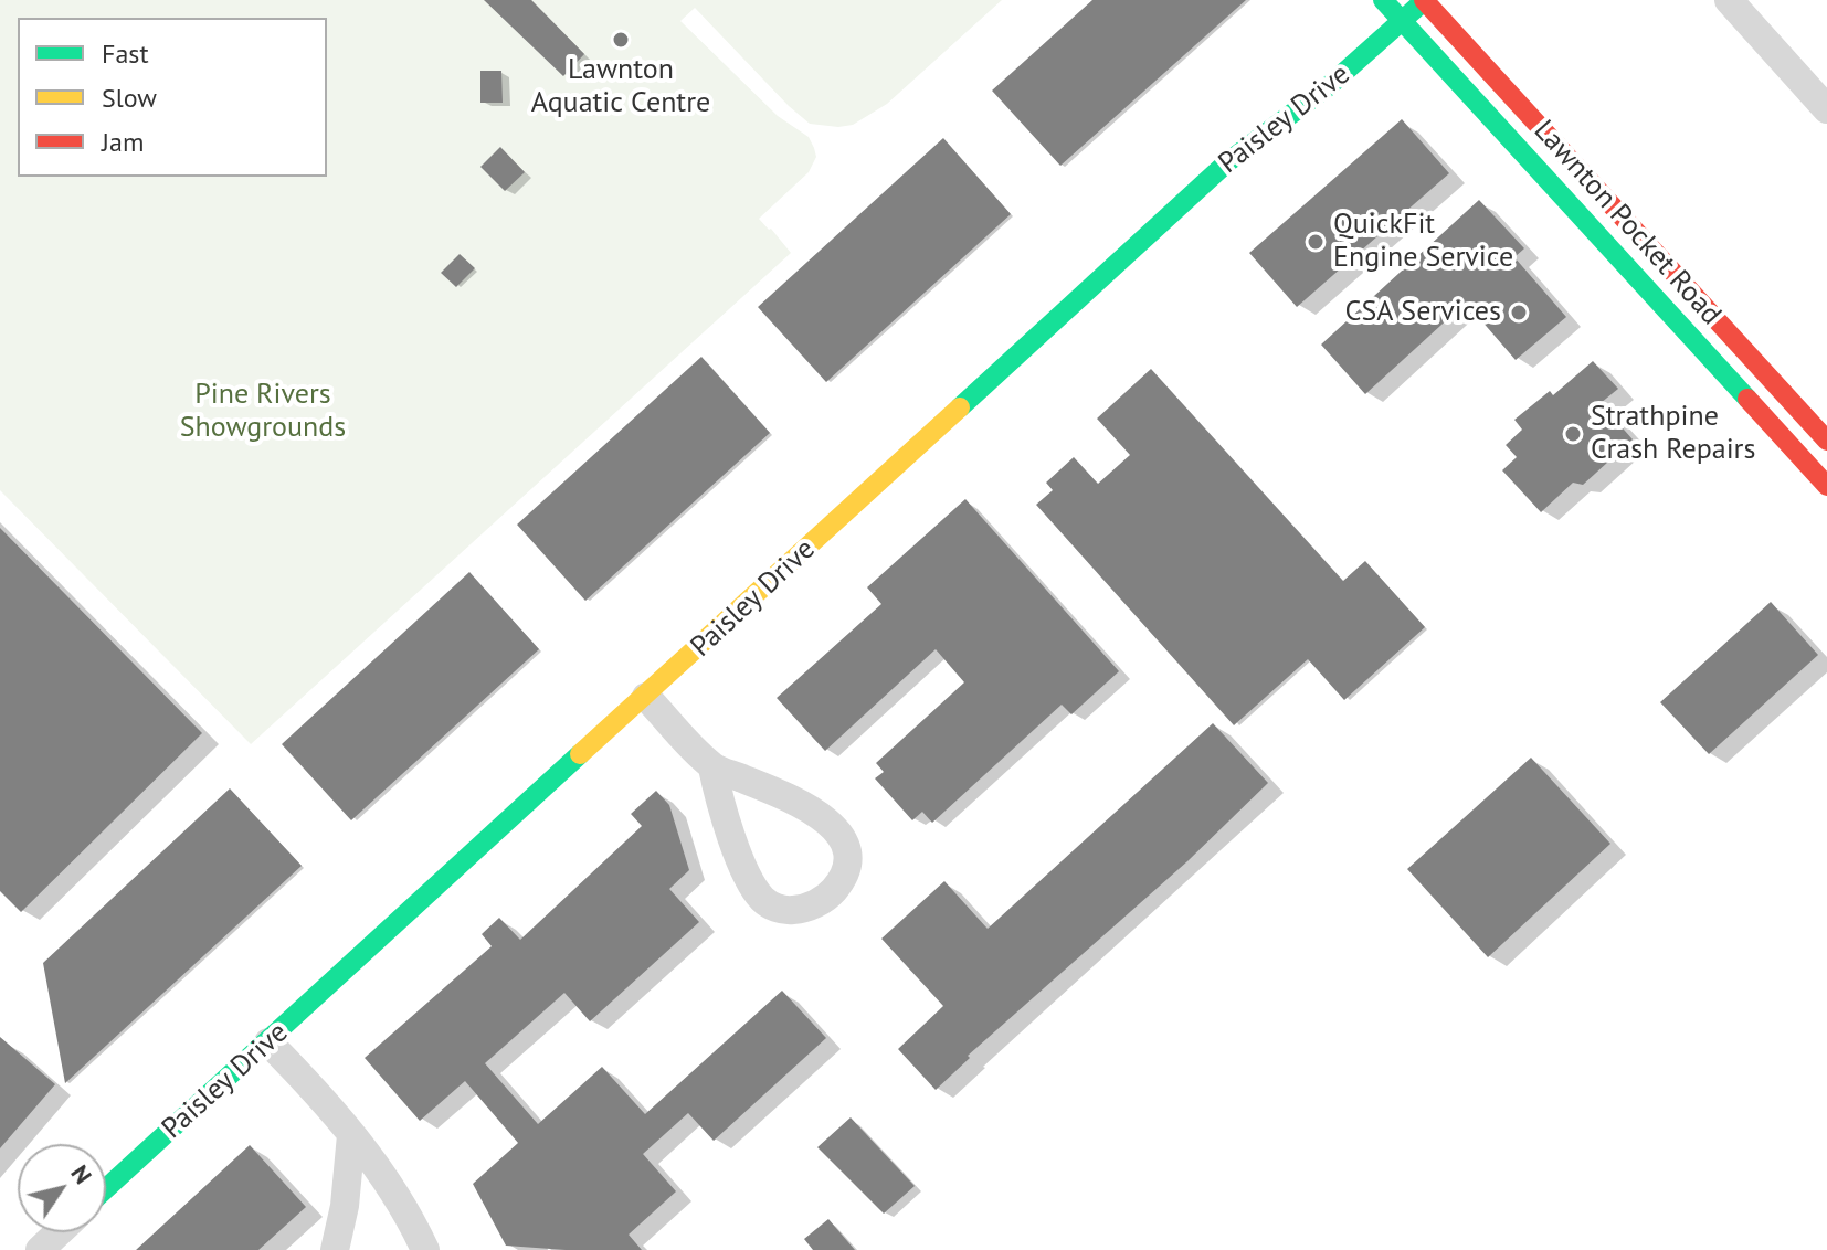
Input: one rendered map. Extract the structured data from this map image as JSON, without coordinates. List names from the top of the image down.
{
  "streets": {
    "street": ["Paisley Drive", "Lawnton Pocket Road"]
  },
  "crossings": [
    ["Paisley Drive", "Lawnton Pocket Road"]
  ],
  "parks": ["Pine Rivers Showgrounds"],
  "places": [
    "Lawnton Aquatic Centre",
    "QuickFit Engine Service",
    "CSA Services",
    "Strathpine Crash Repairs"
  ],
  "legend": ["Fast", "Slow", "Jam"],
  "north": "top right"
}
